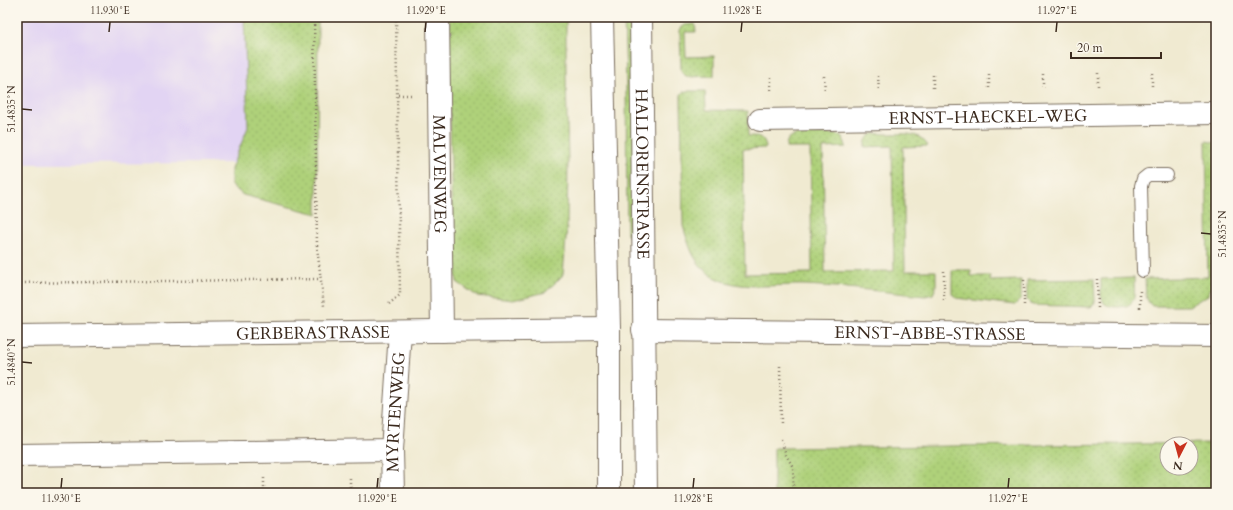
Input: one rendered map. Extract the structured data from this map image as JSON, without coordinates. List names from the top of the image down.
{
  "streets": {
    "street": [
      "ERNST-HAECKEL-WEG",
      "MALVENWEG",
      "HALLORENSTRASSE",
      "GERBERASTRASSE",
      "ERNST-ABBE-STRASSE",
      "MYRTENWEG"
    ]
  },
  "crossings": [
    ["MALVENWEG", "GERBERASTRASSE"],
    ["HALLORENSTRASSE", "GERBERASTRASSE"],
    ["HALLORENSTRASSE", "ERNST-ABBE-STRASSE"],
    ["GERBERASTRASSE", "MYRTENWEG"]
  ],
  "scale_bar": "20 m",
  "north": "bottom",
  "coordinates": [
    "11.930°E",
    "11.929°E",
    "11.928°E",
    "11.927°E",
    "51.4835°N",
    "51.4840°N"
  ]
}
